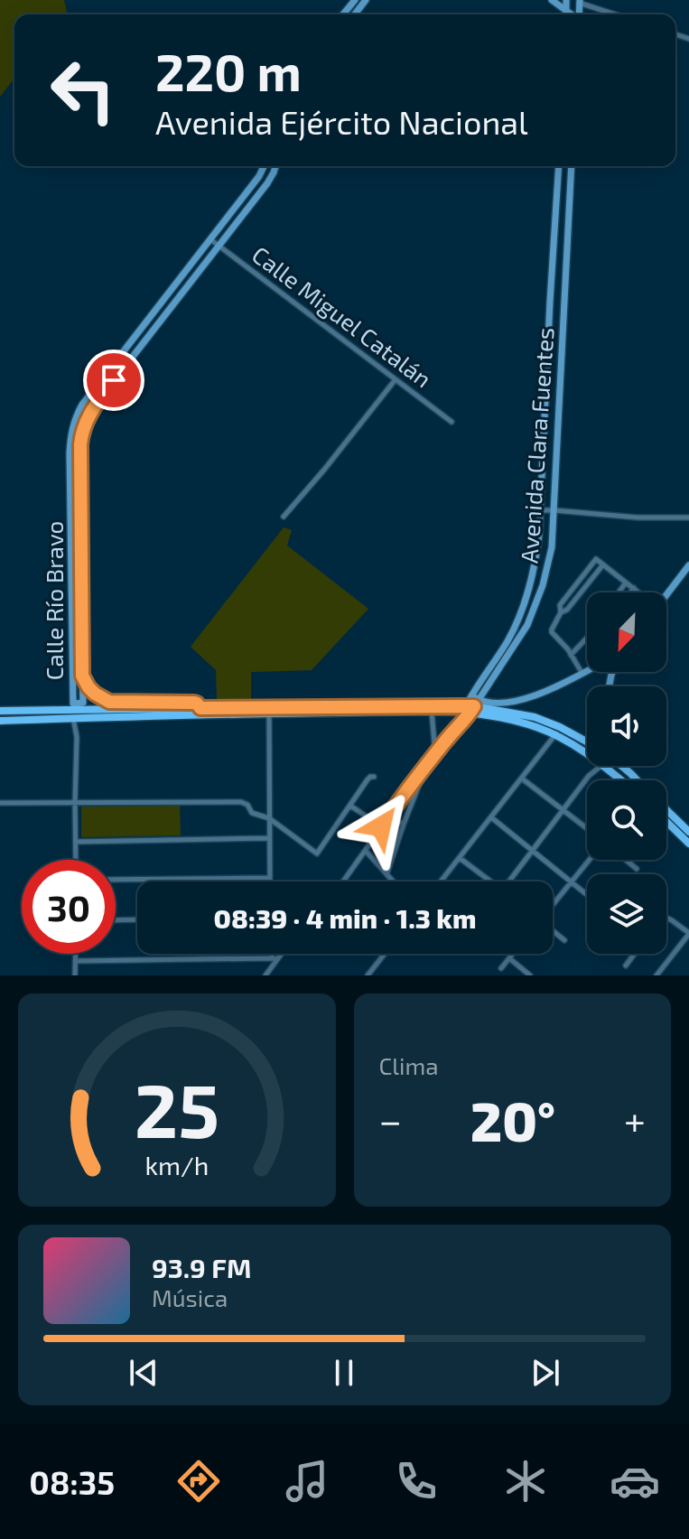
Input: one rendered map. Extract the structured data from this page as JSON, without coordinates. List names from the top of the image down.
{
  "streets": {
    "street": ["Calle Miguel Catalán", "Avenida Clara Fuentes", "Calle Río Bravo"]
  },
  "crossings": [
    ["Calle Miguel Catalán", "Calle Río Bravo"]
  ],
  "north": "bottom left",
  "page": {
    "turn": ["220 m", "Avenida Ejército Nacional"],
    "limit": "30",
    "trip": "08:39 · 4 min · 1.3 km",
    "tile": "Clima",
    "heat": ["−", "20°", "+"],
    "song": ["93.9 FM", "Música"],
    "tabs": "08:35",
    "gauge": ["25", "km/h"]
  }
}
